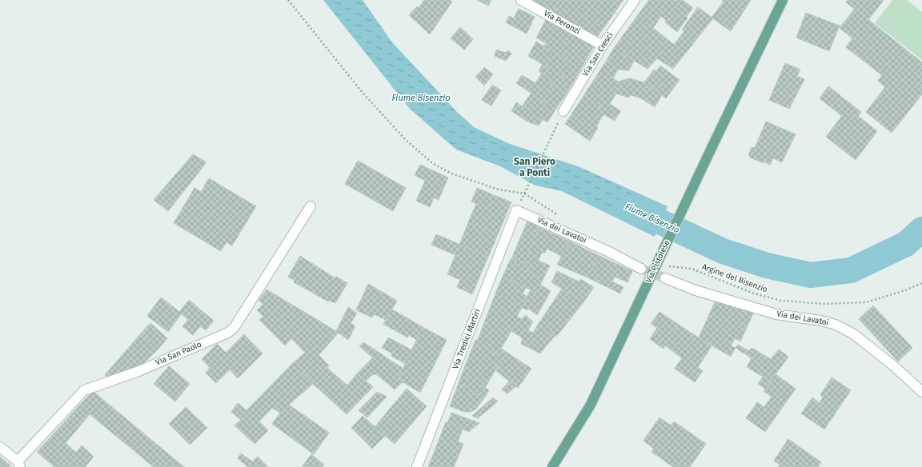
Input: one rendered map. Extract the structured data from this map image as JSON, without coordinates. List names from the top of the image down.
{
  "streets": {
    "main road": ["Via Pistoiese"],
    "street": [
      "Via Peronzi",
      "Via San Cresci",
      "Via dei Lavatoi",
      "Via Tredici Martiri",
      "Via San Paolo"
    ],
    "path": ["Argine del Bisenzio"]
  },
  "crossings": [
    ["Via Peronzi", "Via San Cresci"],
    ["Via dei Lavatoi", "Via Tredici Martiri"],
    ["Via Pistoiese", "Argine del Bisenzio"]
  ],
  "districts": ["San Piero a Ponti"],
  "water": ["Fiume Bisenzio"]
}
